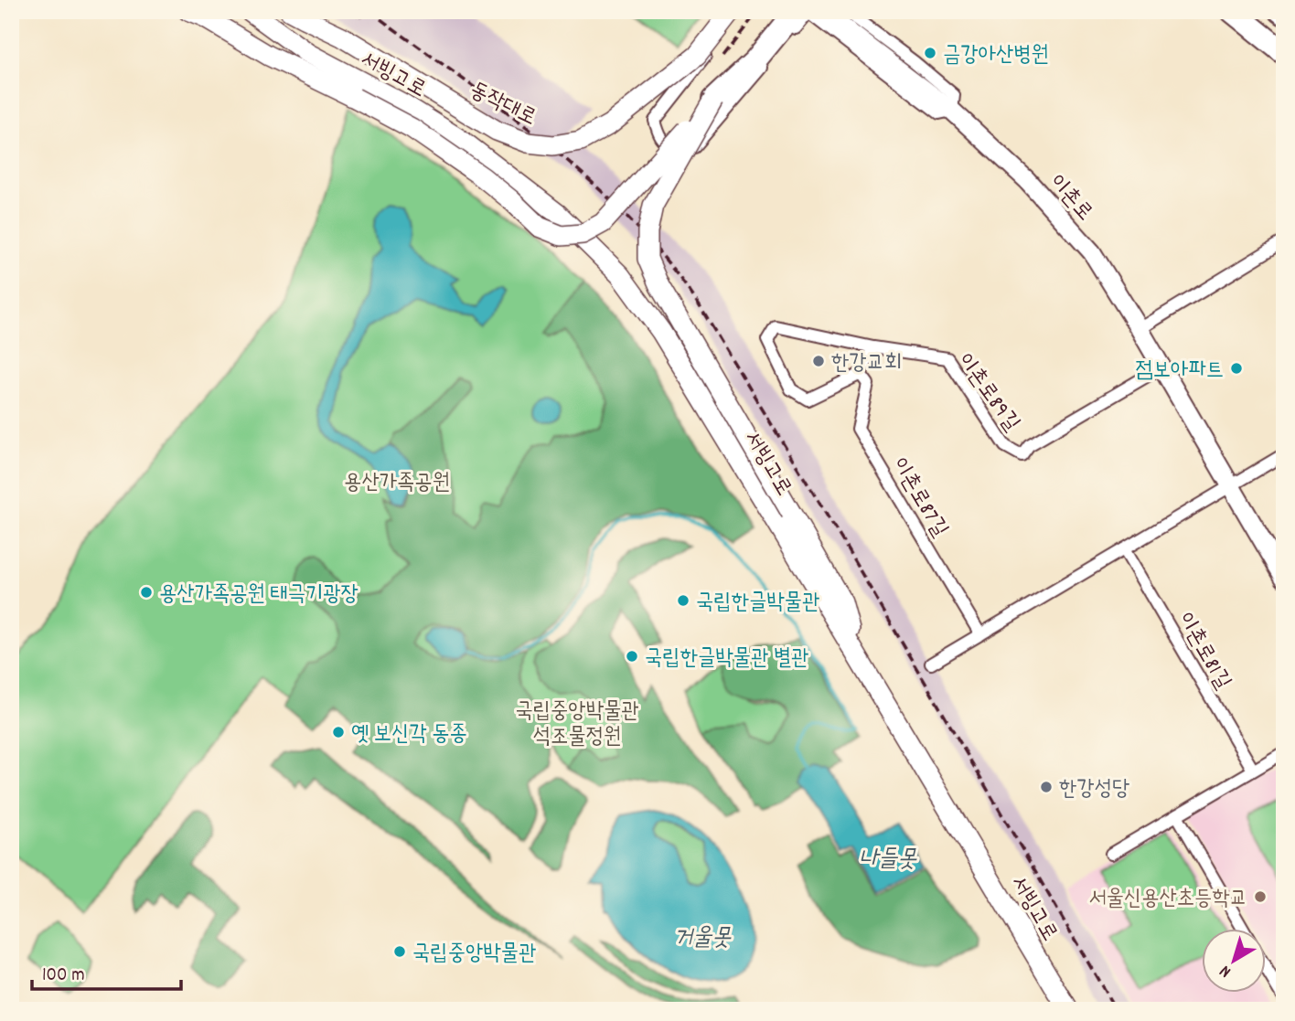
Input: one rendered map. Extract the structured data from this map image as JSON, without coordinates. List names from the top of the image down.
{
  "streets": {
    "main road": ["서빙고로", "동작대로"],
    "street": [
      "이촌로",
      "이촌로89길",
      "이촌로87길",
      "이촌로81길"
    ]
  },
  "crossings": [
    ["이촌로", "이촌로89길"],
    ["이촌로89길", "이촌로87길"]
  ],
  "water": ["나들못", "거울못"],
  "parks": ["용산가족공원", "국립중앙박물관 석조물정원"],
  "places": [
    "금강아산병원",
    "한강교회",
    "점보아파트",
    "용산가족공원 태극기광장",
    "국립한글박물관",
    "국립한글박물관 별관",
    "옛 보신각 동종",
    "한강성당",
    "서울신용산초등학교",
    "국립중앙박물관"
  ],
  "scale_bar": "100 m",
  "north": "bottom left"
}
